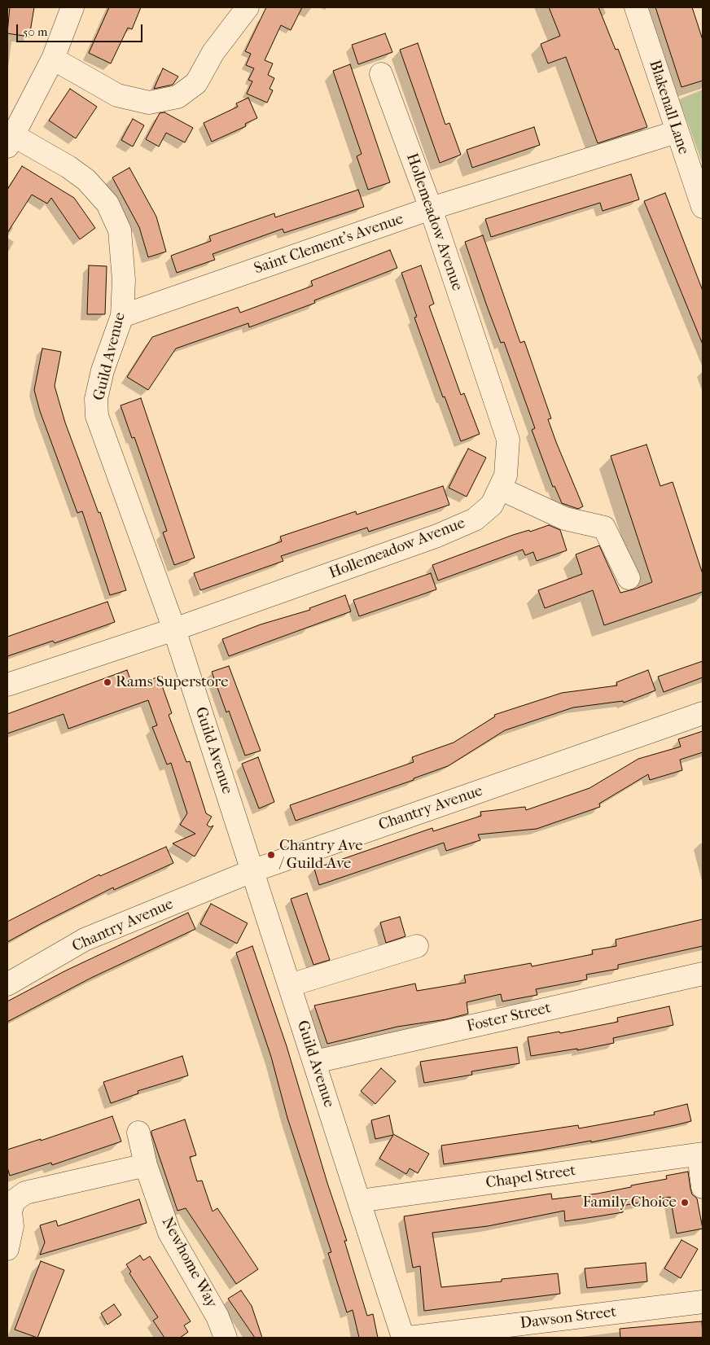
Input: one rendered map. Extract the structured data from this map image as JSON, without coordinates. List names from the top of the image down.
{
  "streets": {
    "street": [
      "Blakenall Lane",
      "Hollemeadow Avenue",
      "Saint Clement's Avenue",
      "Guild Avenue",
      "Chantry Avenue",
      "Foster Street",
      "Chapel Street",
      "Newhome Way",
      "Dawson Street"
    ]
  },
  "crossings": [
    ["Blakenall Lane", "Saint Clement's Avenue"],
    ["Hollemeadow Avenue", "Saint Clement's Avenue"],
    ["Hollemeadow Avenue", "Guild Avenue"],
    ["Saint Clement's Avenue", "Guild Avenue"],
    ["Guild Avenue", "Chantry Avenue"],
    ["Guild Avenue", "Foster Street"],
    ["Guild Avenue", "Chapel Street"]
  ],
  "places": ["Rams Superstore", "Chantry Ave / Guild Ave", "Family Choice"],
  "scale_bar": "50 m"
}
